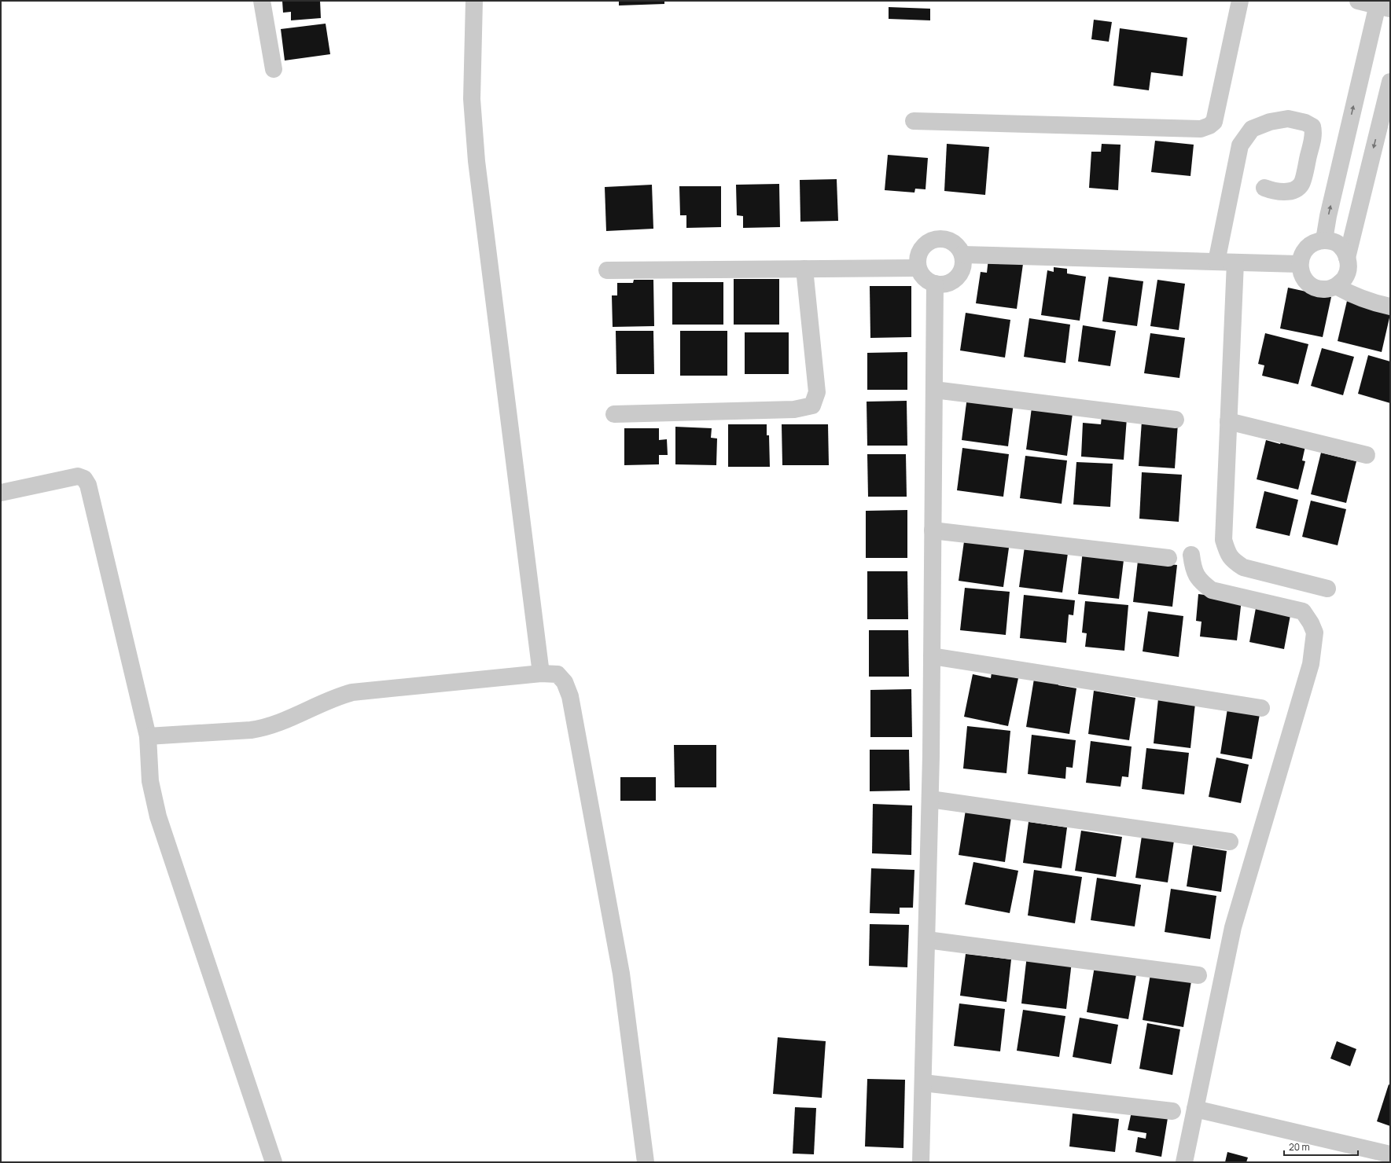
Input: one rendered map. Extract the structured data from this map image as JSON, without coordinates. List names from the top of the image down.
{
  "scale_bar": "20 m"
}
